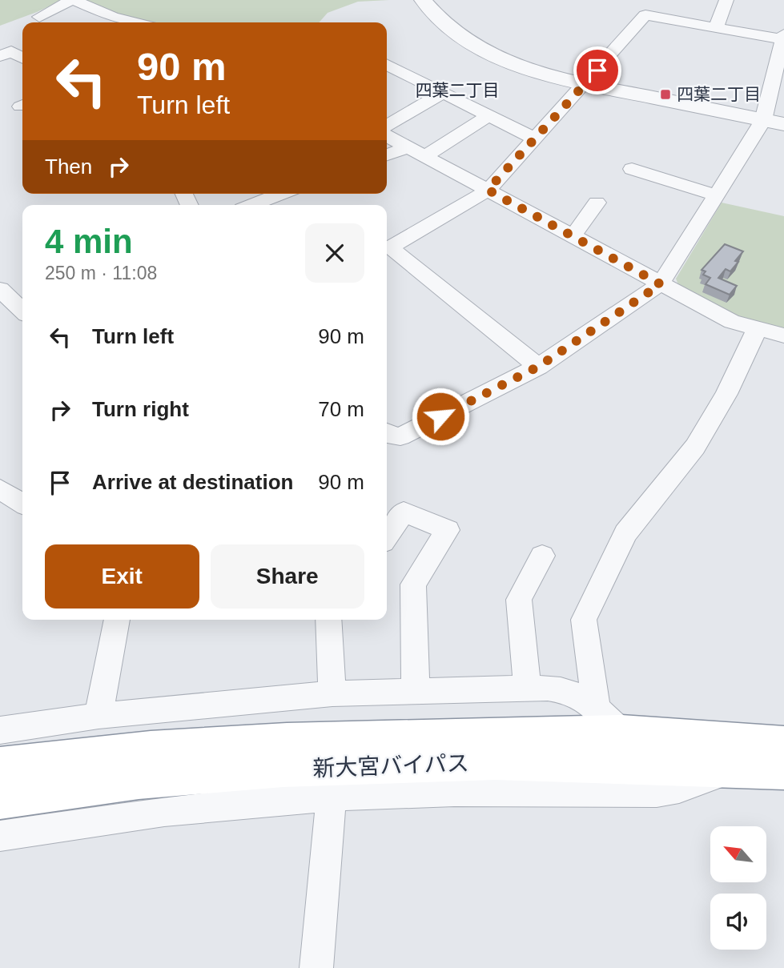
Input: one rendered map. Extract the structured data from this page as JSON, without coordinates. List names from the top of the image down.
{
  "streets": {
    "highway": ["新大宮バイパス"]
  },
  "districts": ["四葉二丁目"],
  "places": {
    "transit": ["四葉二丁目"]
  },
  "north": "top left",
  "page": {
    "turn": ["90 m", "Turn left"],
    "then": "Then",
    "heading": ["4 min", "250 m · 11:08"],
    "list": [
      {
        "name": "Turn left",
        "value": "90 m"
      },
      {
        "name": "Turn right",
        "value": "70 m"
      },
      {
        "name": "Arrive at destination",
        "value": "90 m"
      }
    ],
    "buttons": ["Exit", "Share"]
  }
}
